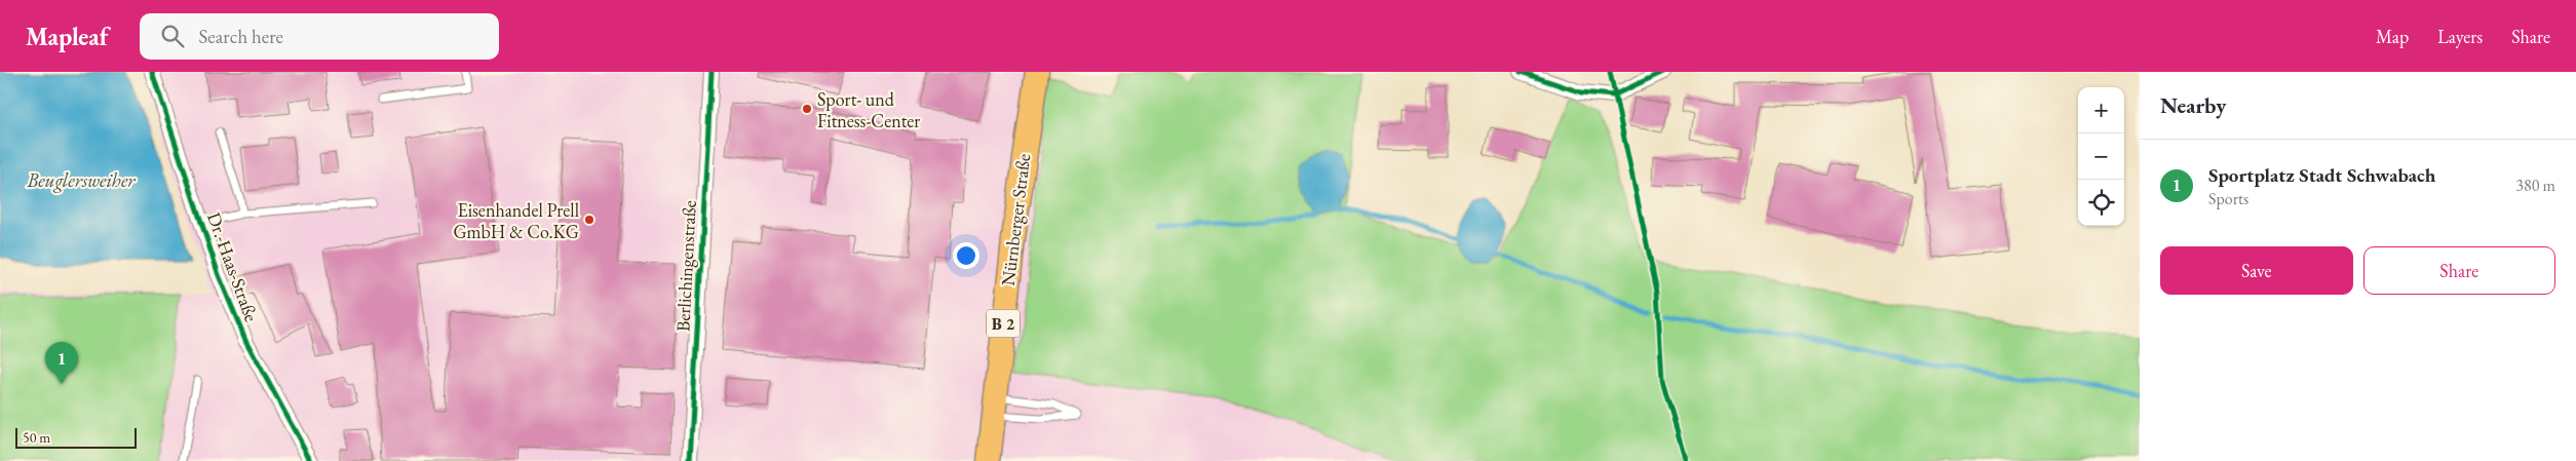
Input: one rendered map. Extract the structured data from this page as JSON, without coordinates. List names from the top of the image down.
{
  "streets": {
    "main road": ["Nürnberger Straße", "B 2"],
    "street": ["Berlichingenstraße", "Dr.-Haas-Straße"]
  },
  "water": ["Beuglersweiher"],
  "places": ["Sport- und Fitness-Center", "Eisenhandel Prell GmbH & Co.KG"],
  "scale_bar": "50 m",
  "page": {
    "header": "Mapleaf",
    "search": "Search here",
    "nav": ["Map", "Layers", "Share"],
    "heading": "Nearby",
    "map_buttons": ["+", "−"],
    "list": [
      {
        "mark": "1",
        "name": "Sportplatz Stadt Schwabach",
        "note": "Sports",
        "value": "380 m"
      }
    ],
    "buttons": ["Save", "Share"],
    "pins": "1",
    "scale": "50 m"
  }
}
